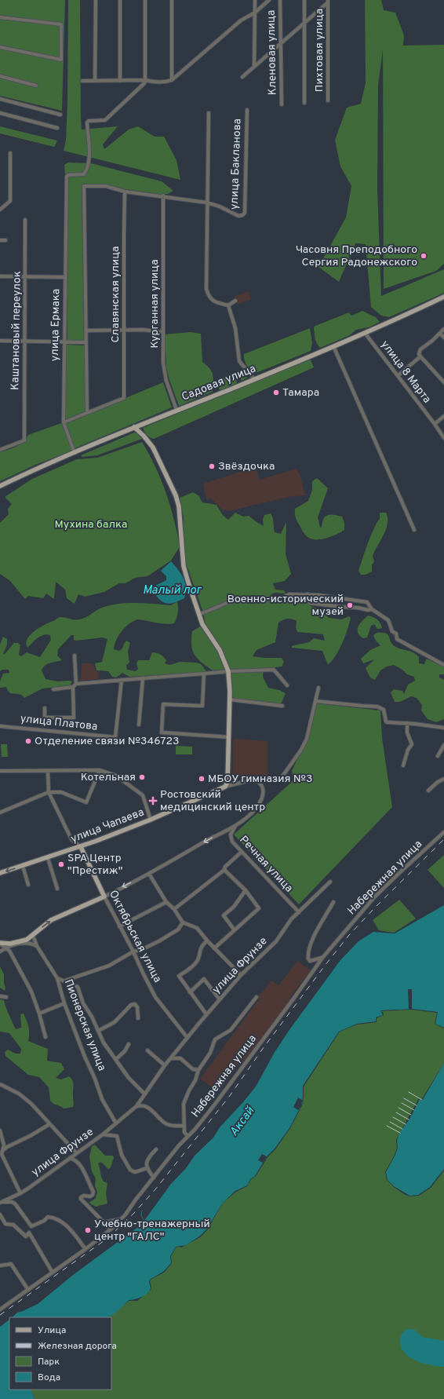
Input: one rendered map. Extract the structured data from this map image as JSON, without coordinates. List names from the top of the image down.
{
  "streets": {
    "main road": ["Садовая улица", "улица Чапаева", "Октябрьская улица"],
    "street": [
      "Пихтовая улица",
      "Кленовая улица",
      "улица Бакланова",
      "Славянская улица",
      "Курганная улица",
      "улица Ермака",
      "Каштановый переулок",
      "улица 8 Марта",
      "улица Платова",
      "Речная улица",
      "Набережная улица",
      "улица Фрунзе",
      "Пионерская улица"
    ]
  },
  "crossings": [
    ["Курганная улица", "Садовая улица"],
    ["улица Ермака", "Садовая улица"],
    ["улица 8 Марта", "Садовая улица"],
    ["улица Чапаева", "Октябрьская улица"],
    ["Речная улица", "улица Фрунзе"],
    ["Октябрьская улица", "улица Фрунзе"],
    ["улица Фрунзе", "Пионерская улица"]
  ],
  "water": ["Малый лог", "Аксай"],
  "parks": ["Мухина балка"],
  "places": {
    "other": [
      "Часовня Преподобного Сергия Радонежского",
      "Тамара",
      "Звёздочка",
      "Военно-исторический музей",
      "Отделение связи №346723",
      "Котельная",
      "МБОУ гимназия №3",
      "SPA Центр \"Престиж\"",
      "Учебно-тренажерный центр \"ГАЛС\""
    ],
    "health": ["Ростовский медицинский центр"]
  },
  "legend": [
    "Улица",
    "Железная дорога",
    "Парк",
    "Вода"
  ]
}
